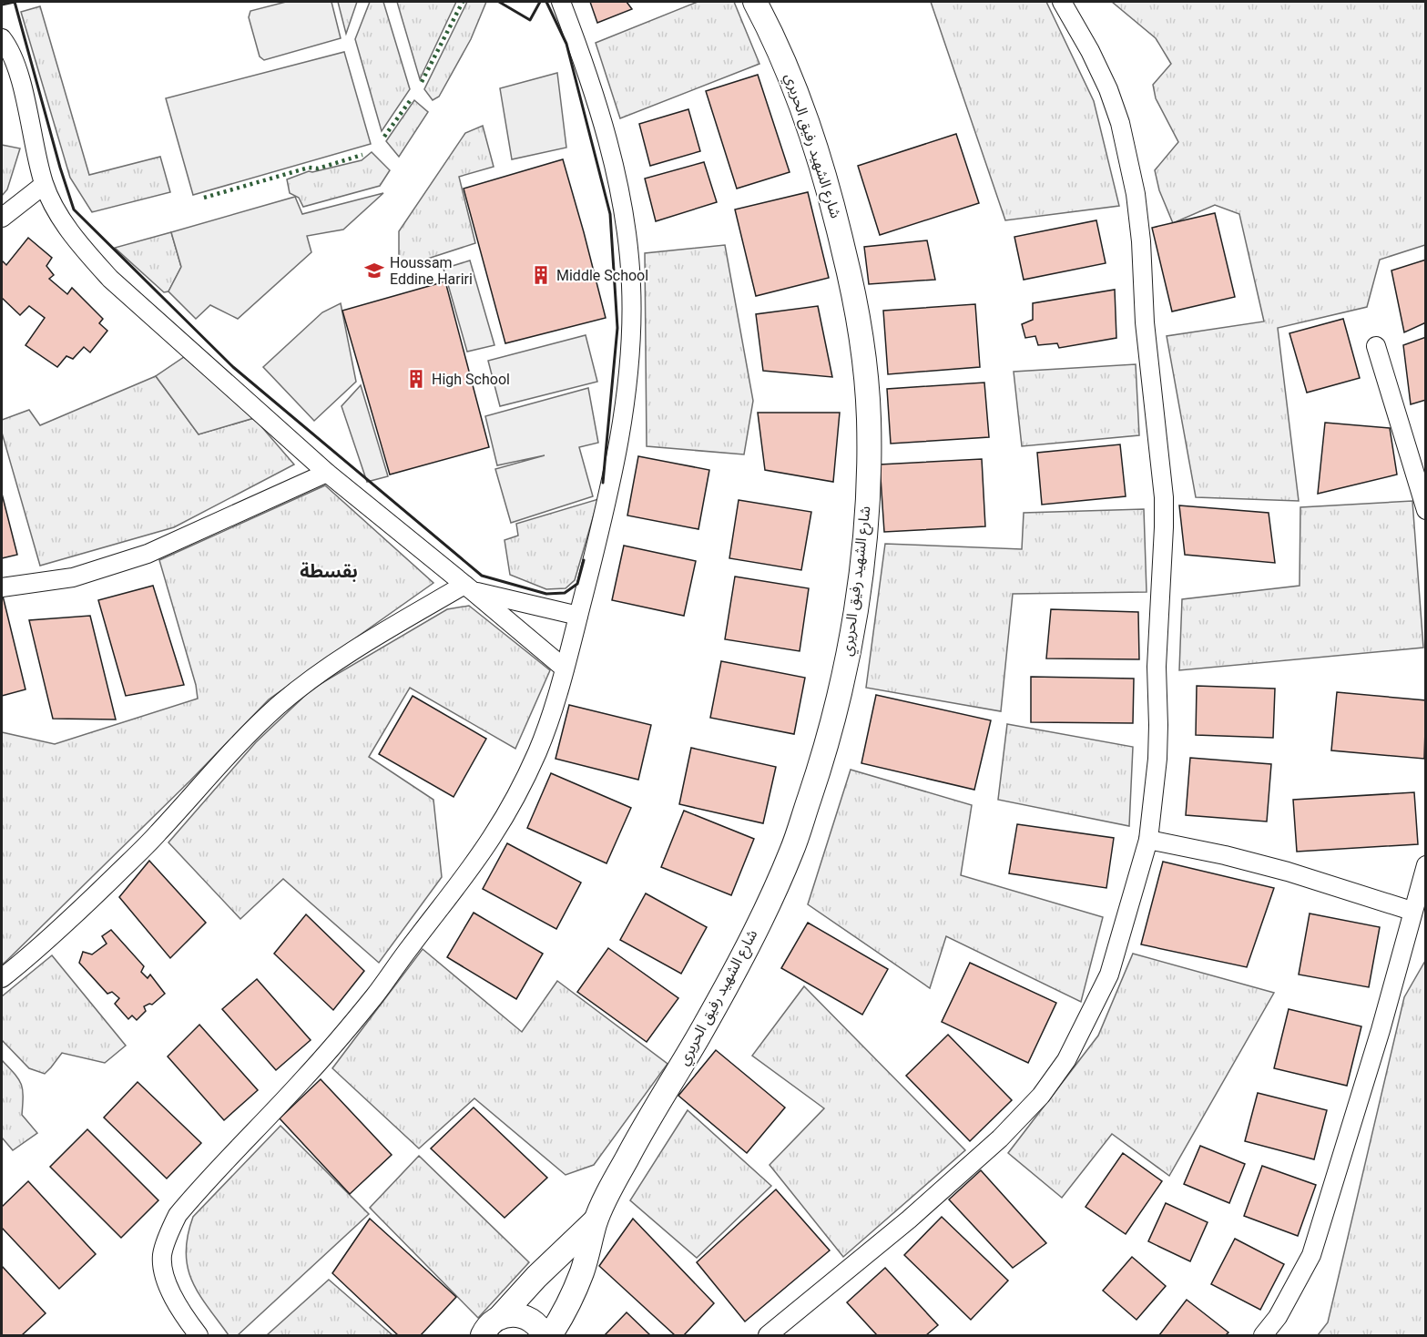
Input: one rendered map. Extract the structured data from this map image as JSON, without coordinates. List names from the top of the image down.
{
  "streets": {
    "street": ["شارع الشهيد رفيق الحريري"]
  },
  "districts": ["بقسطة"],
  "places": {
    "school or university": ["Houssam Eddine Hariri"],
    "building": ["Middle School", "High School"]
  }
}
